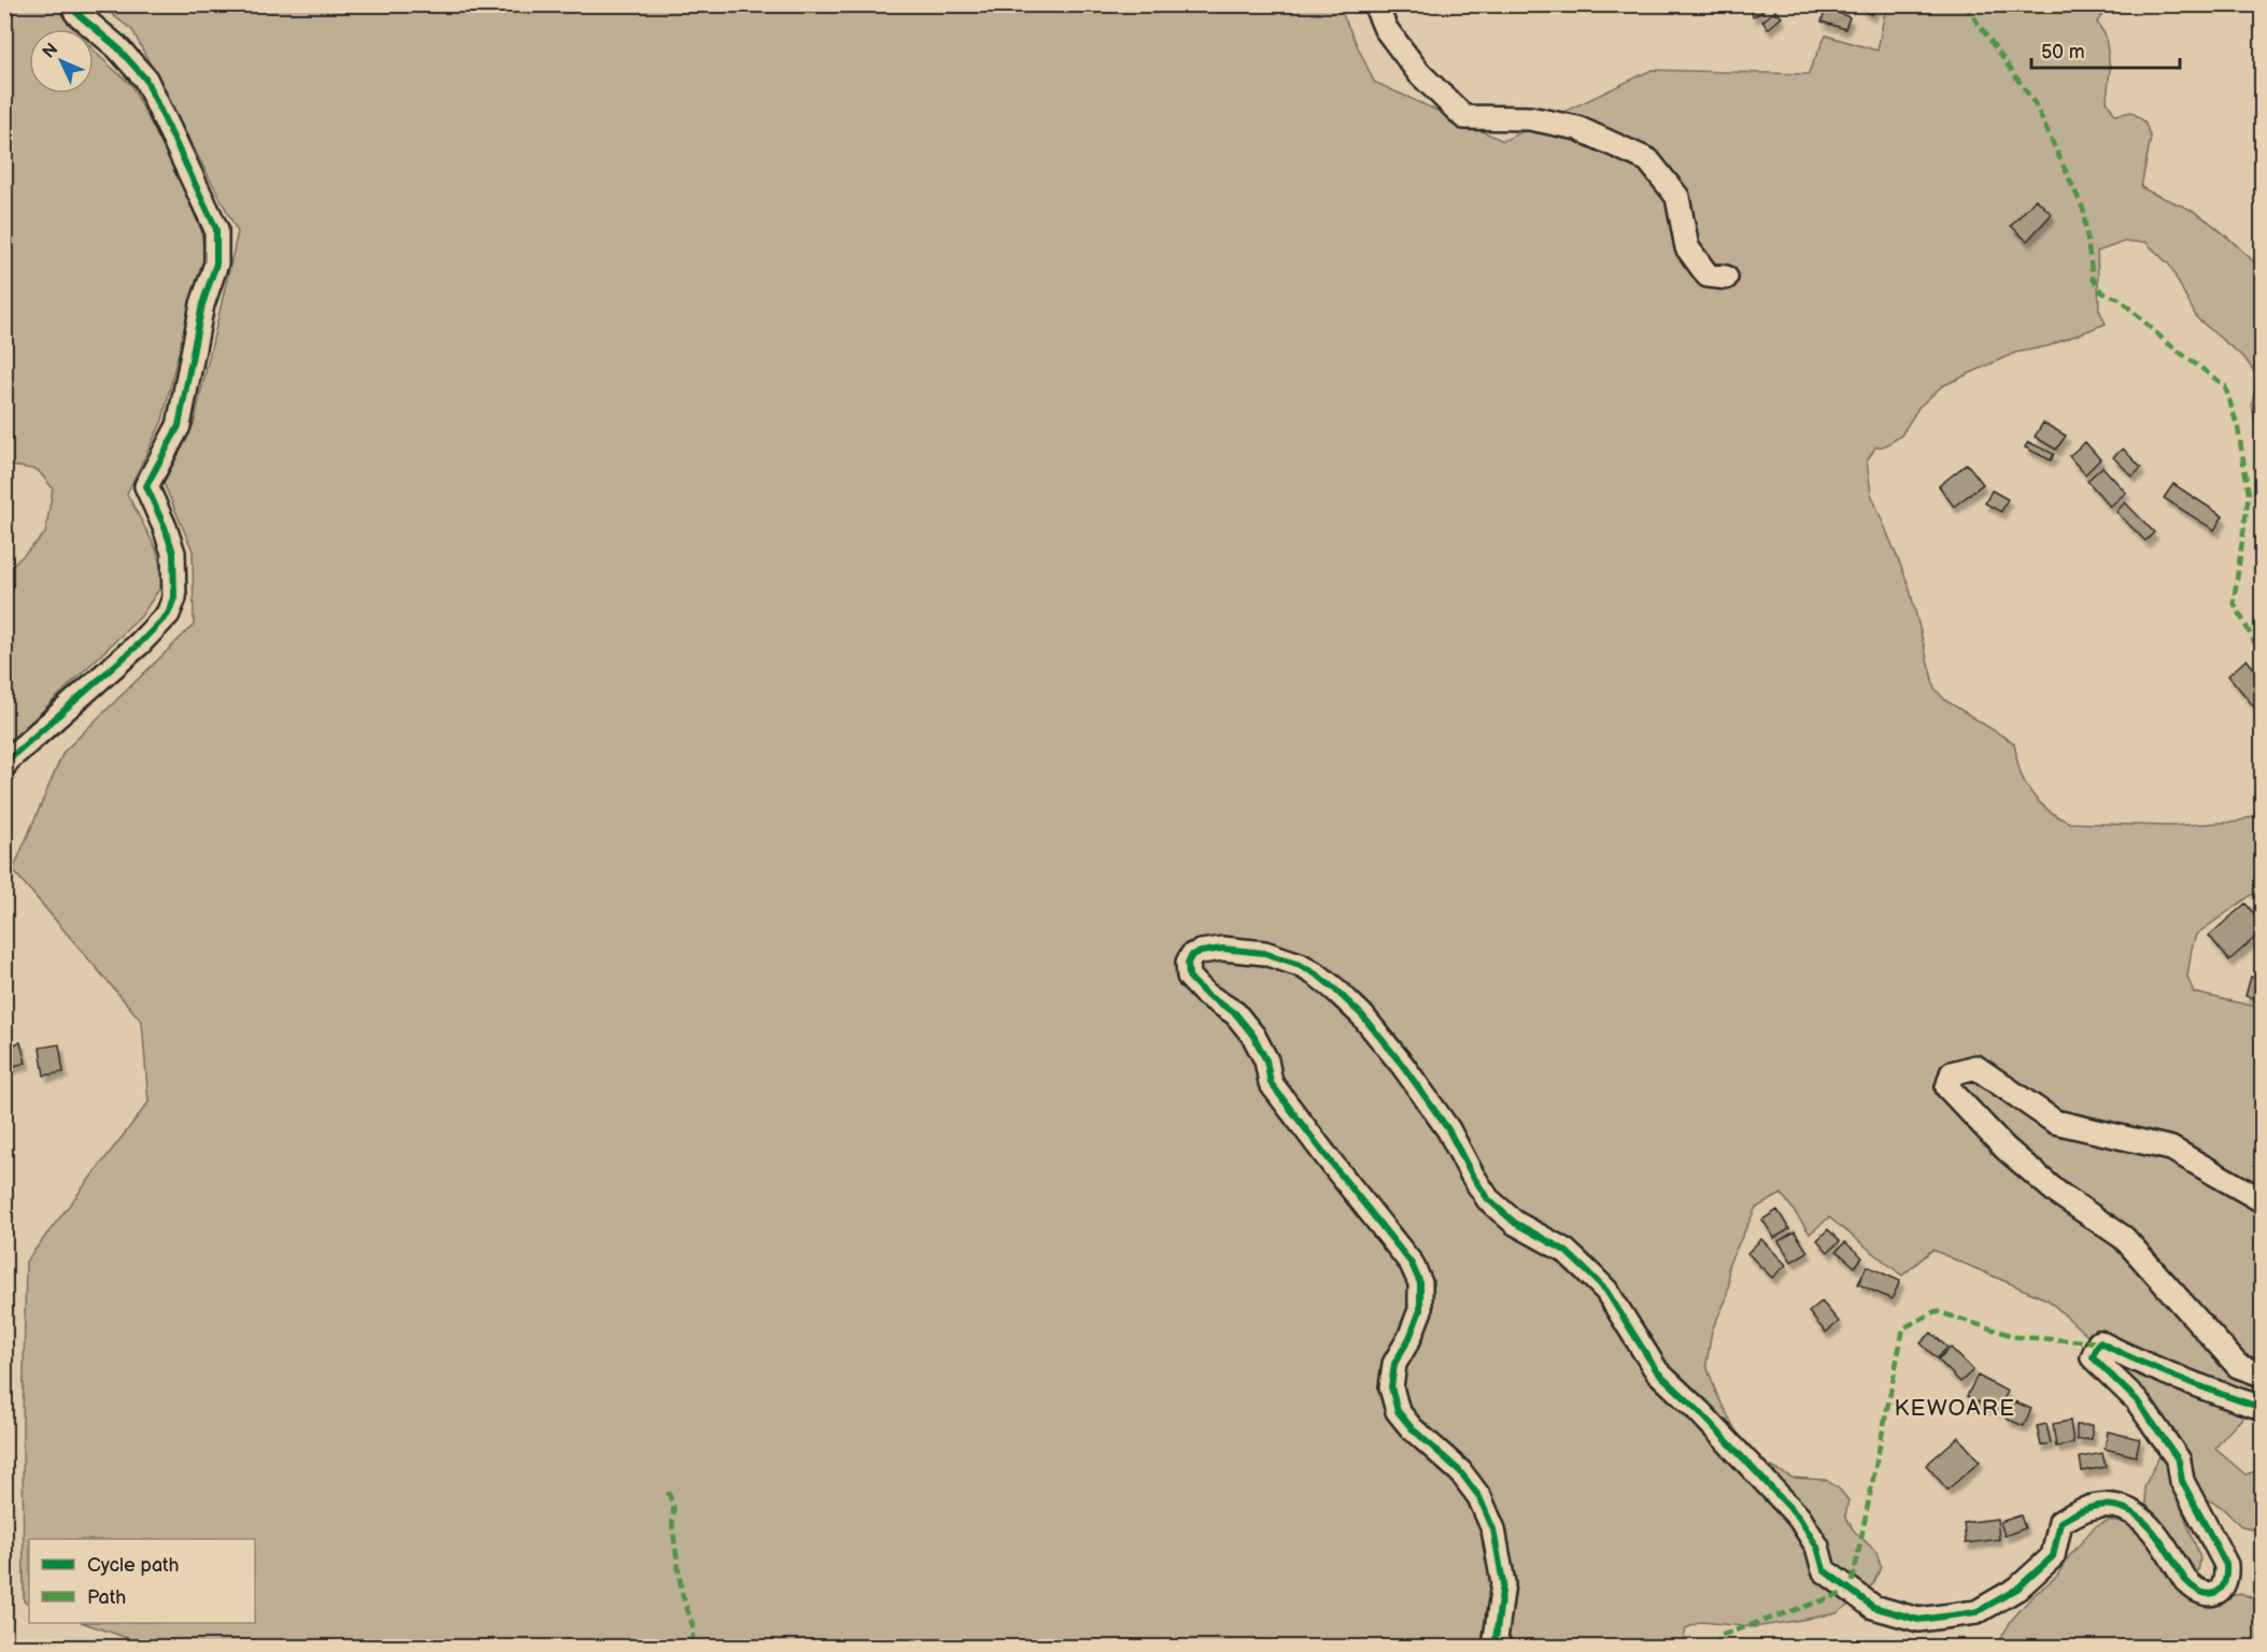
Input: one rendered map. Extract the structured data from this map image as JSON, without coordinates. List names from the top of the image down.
{
  "districts": ["KEWOARE"],
  "legend": ["Cycle path", "Path"],
  "scale_bar": "50 m",
  "north": "top left"
}
